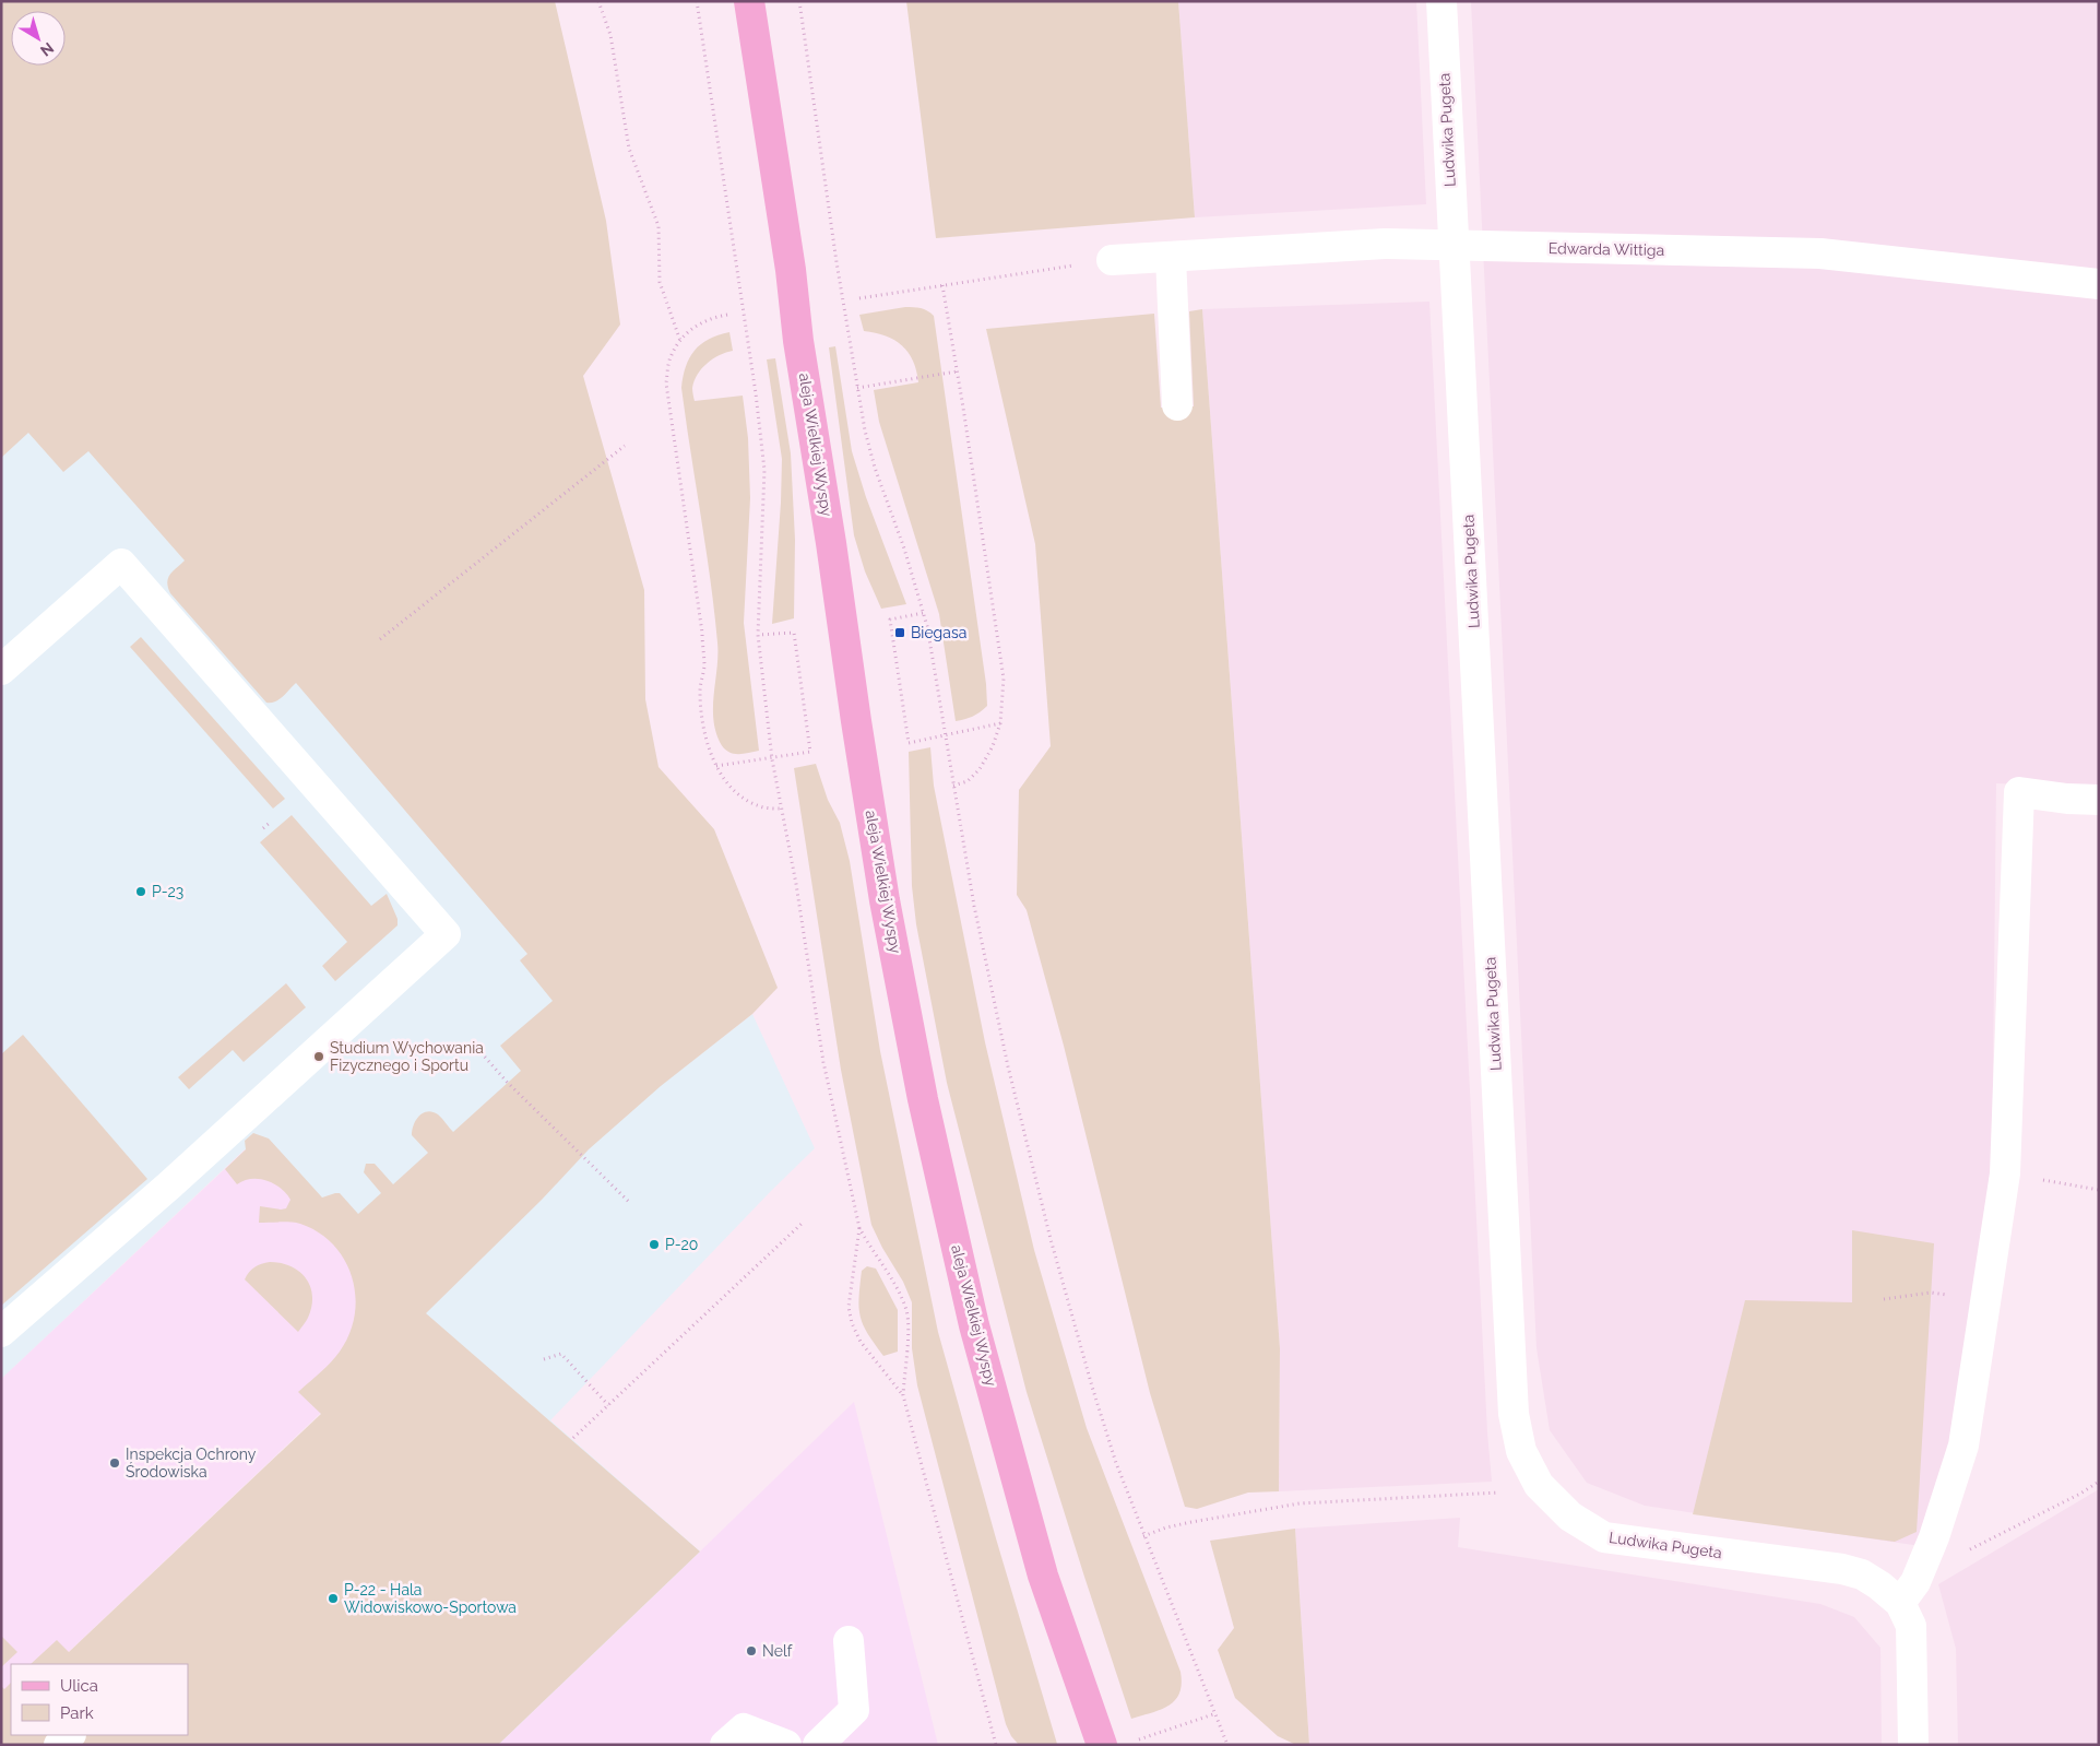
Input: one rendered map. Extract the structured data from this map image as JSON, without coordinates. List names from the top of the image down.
{
  "streets": {
    "main road": ["aleja Wielkiej Wyspy"],
    "street": ["Ludwika Pugeta", "Edwarda Wittiga"]
  },
  "crossings": [
    ["Ludwika Pugeta", "Edwarda Wittiga"]
  ],
  "places": {
    "transit": ["Biegasa"],
    "other": [
      "P-23",
      "Studium Wychowania Fizycznego i Sportu",
      "P-20",
      "Inspekcja Ochrony Środowiska",
      "P-22 - Hala Widowiskowo-Sportowa",
      "Nelf"
    ]
  },
  "legend": ["Ulica", "Park"],
  "north": "bottom right"
}
